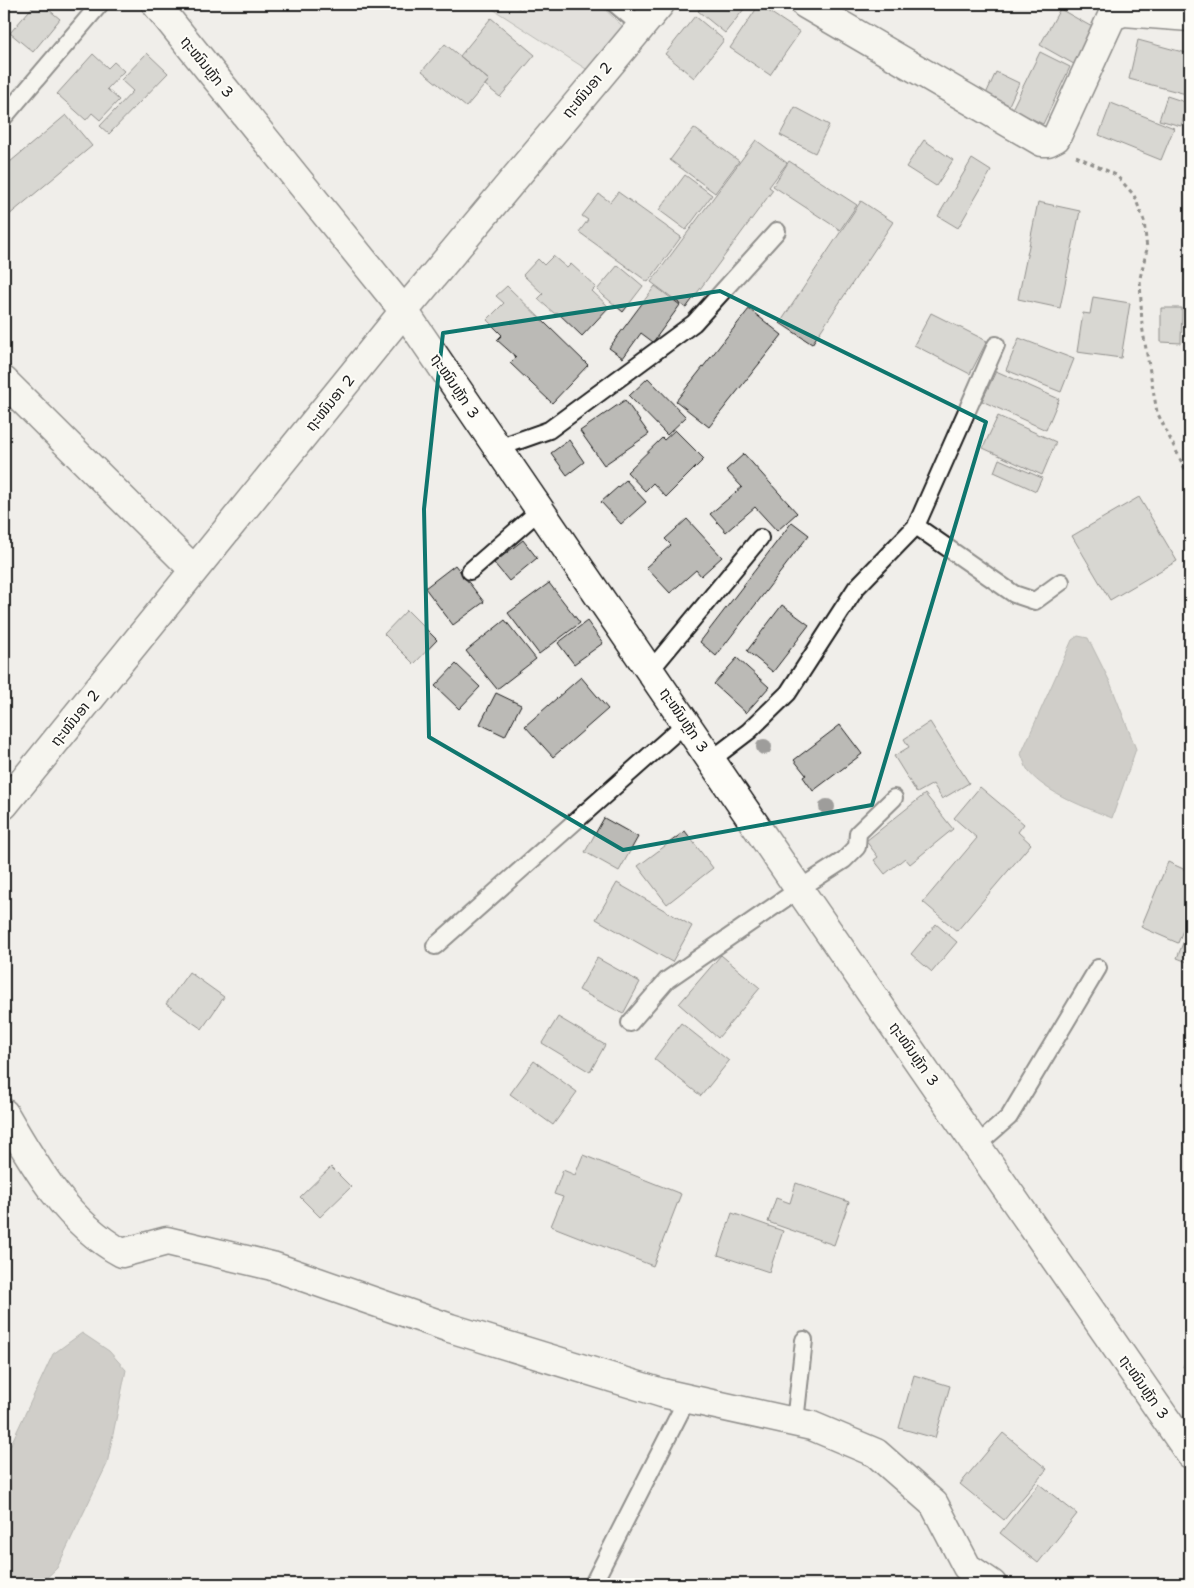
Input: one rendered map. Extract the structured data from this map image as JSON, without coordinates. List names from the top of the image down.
{
  "streets": {
    "street": ["ຖະໜົນຫຼັກ 3", "ຖະໜົນອາ 2"]
  },
  "crossings": [
    ["ຖະໜົນຫຼັກ 3", "ຖະໜົນອາ 2"]
  ]
}
